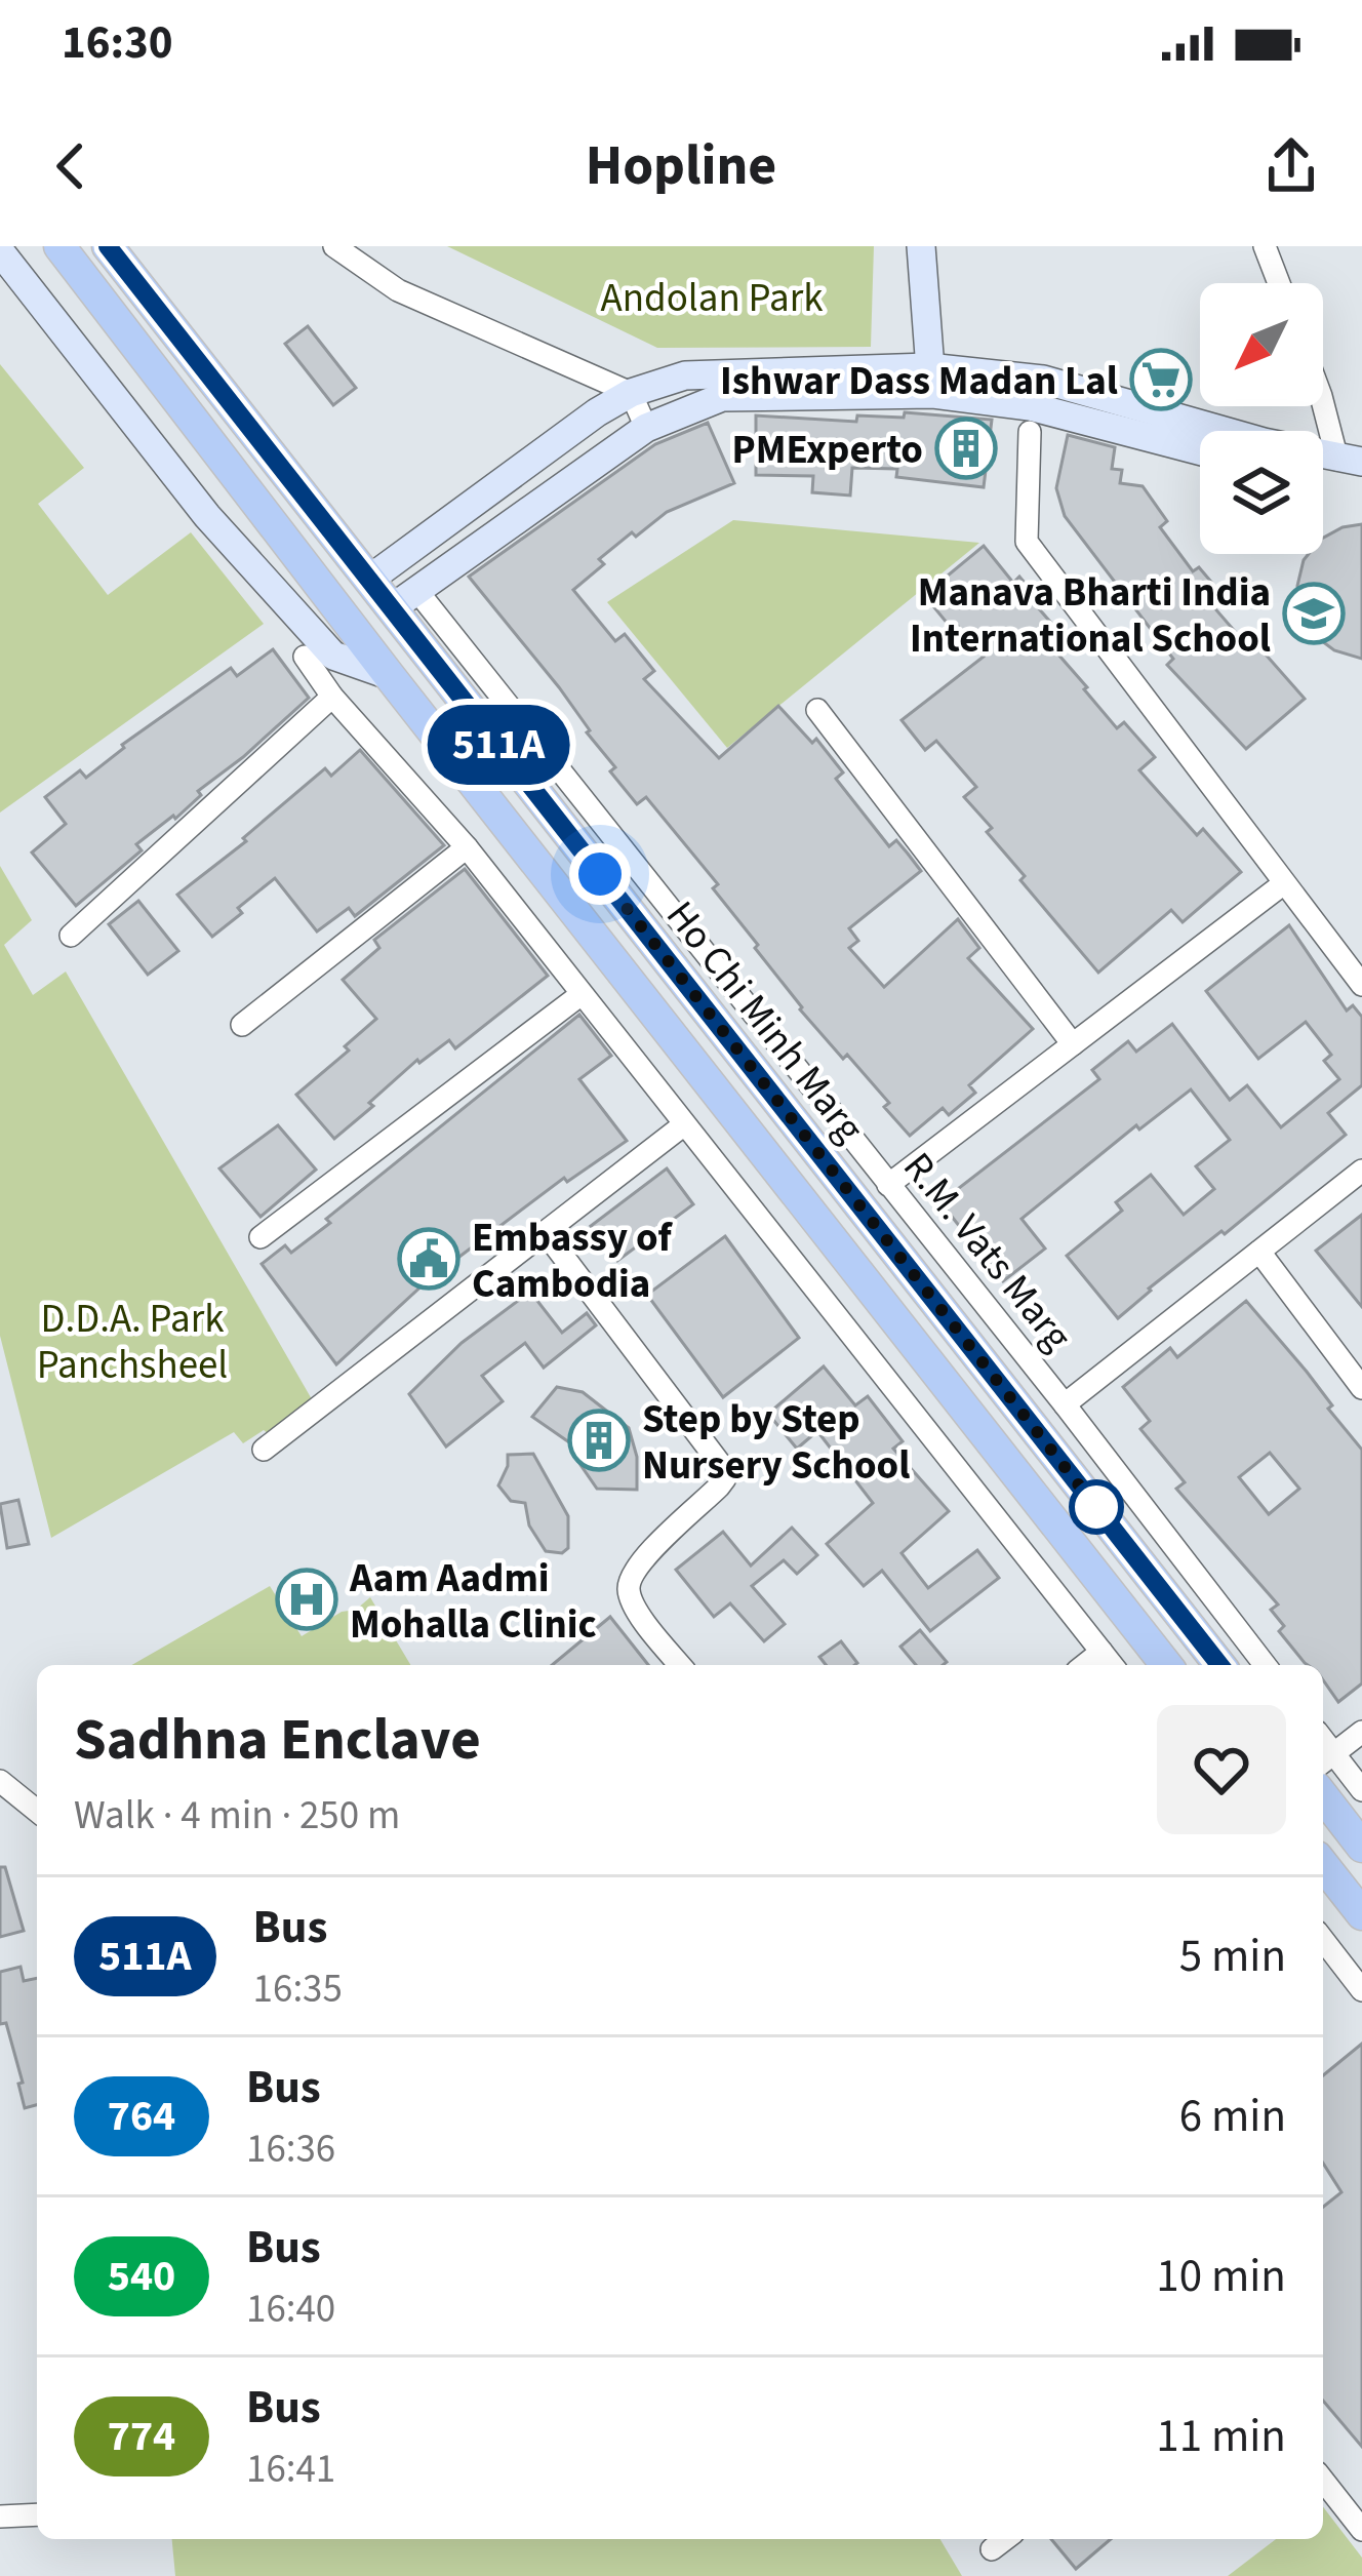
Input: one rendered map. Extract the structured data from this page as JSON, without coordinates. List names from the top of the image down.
{
  "streets": {
    "main road": ["Ho Chi Minh Marg"],
    "street": ["R.M. Vats Marg"]
  },
  "crossings": [
    ["Ho Chi Minh Marg", "R.M. Vats Marg"]
  ],
  "parks": ["Andolan Park", "D.D.A. Park Panchsheel"],
  "places": {
    "supermarket": ["Ishwar Dass Madan Lal"],
    "building": ["PMExperto", "Step by Step Nursery School"],
    "school or university": ["Manava Bharti India International School"],
    "public building": ["Embassy of Cambodia"],
    "hospital": ["Aam Aadmi Mohalla Clinic"]
  },
  "lines": ["bus line 511A"],
  "north": "bottom left",
  "page": {
    "status": "16:30",
    "header": "Hopline",
    "on_map": "511A",
    "heading": ["Sadhna Enclave", "Walk · 4 min · 250 m"],
    "list": [
      {
        "mark": "511A",
        "name": "Bus",
        "note": "16:35",
        "value": "5 min"
      },
      {
        "mark": "764",
        "name": "Bus",
        "note": "16:36",
        "value": "6 min"
      },
      {
        "mark": "540",
        "name": "Bus",
        "note": "16:40",
        "value": "10 min"
      },
      {
        "mark": "774",
        "name": "Bus",
        "note": "16:41",
        "value": "11 min"
      }
    ]
  }
}
